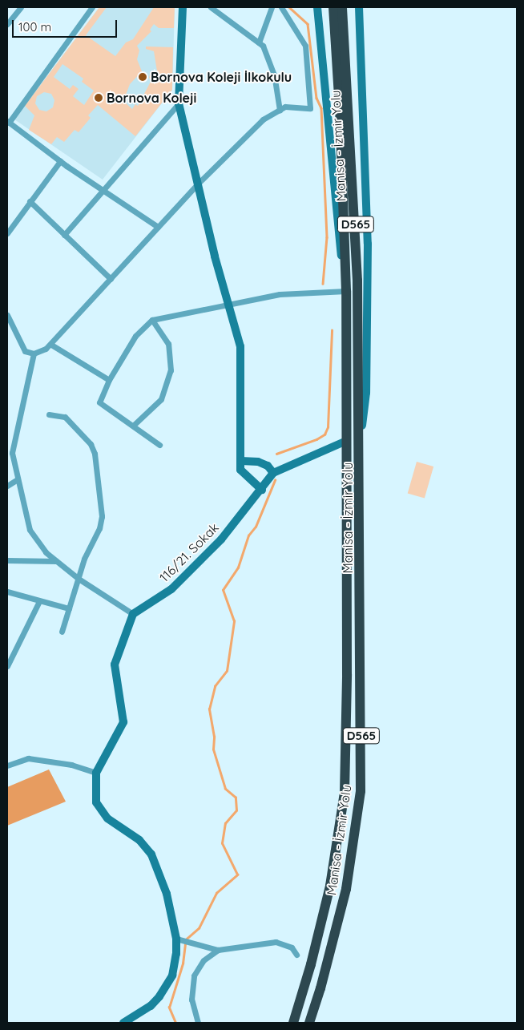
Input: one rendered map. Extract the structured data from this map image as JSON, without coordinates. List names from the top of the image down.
{
  "streets": {
    "highway": ["Manisa - İzmir Yolu", "D565"],
    "street": ["116/21. Sokak"]
  },
  "places": ["Bornova Koleji İlkokulu", "Bornova Koleji"],
  "scale_bar": "100 m"
}
